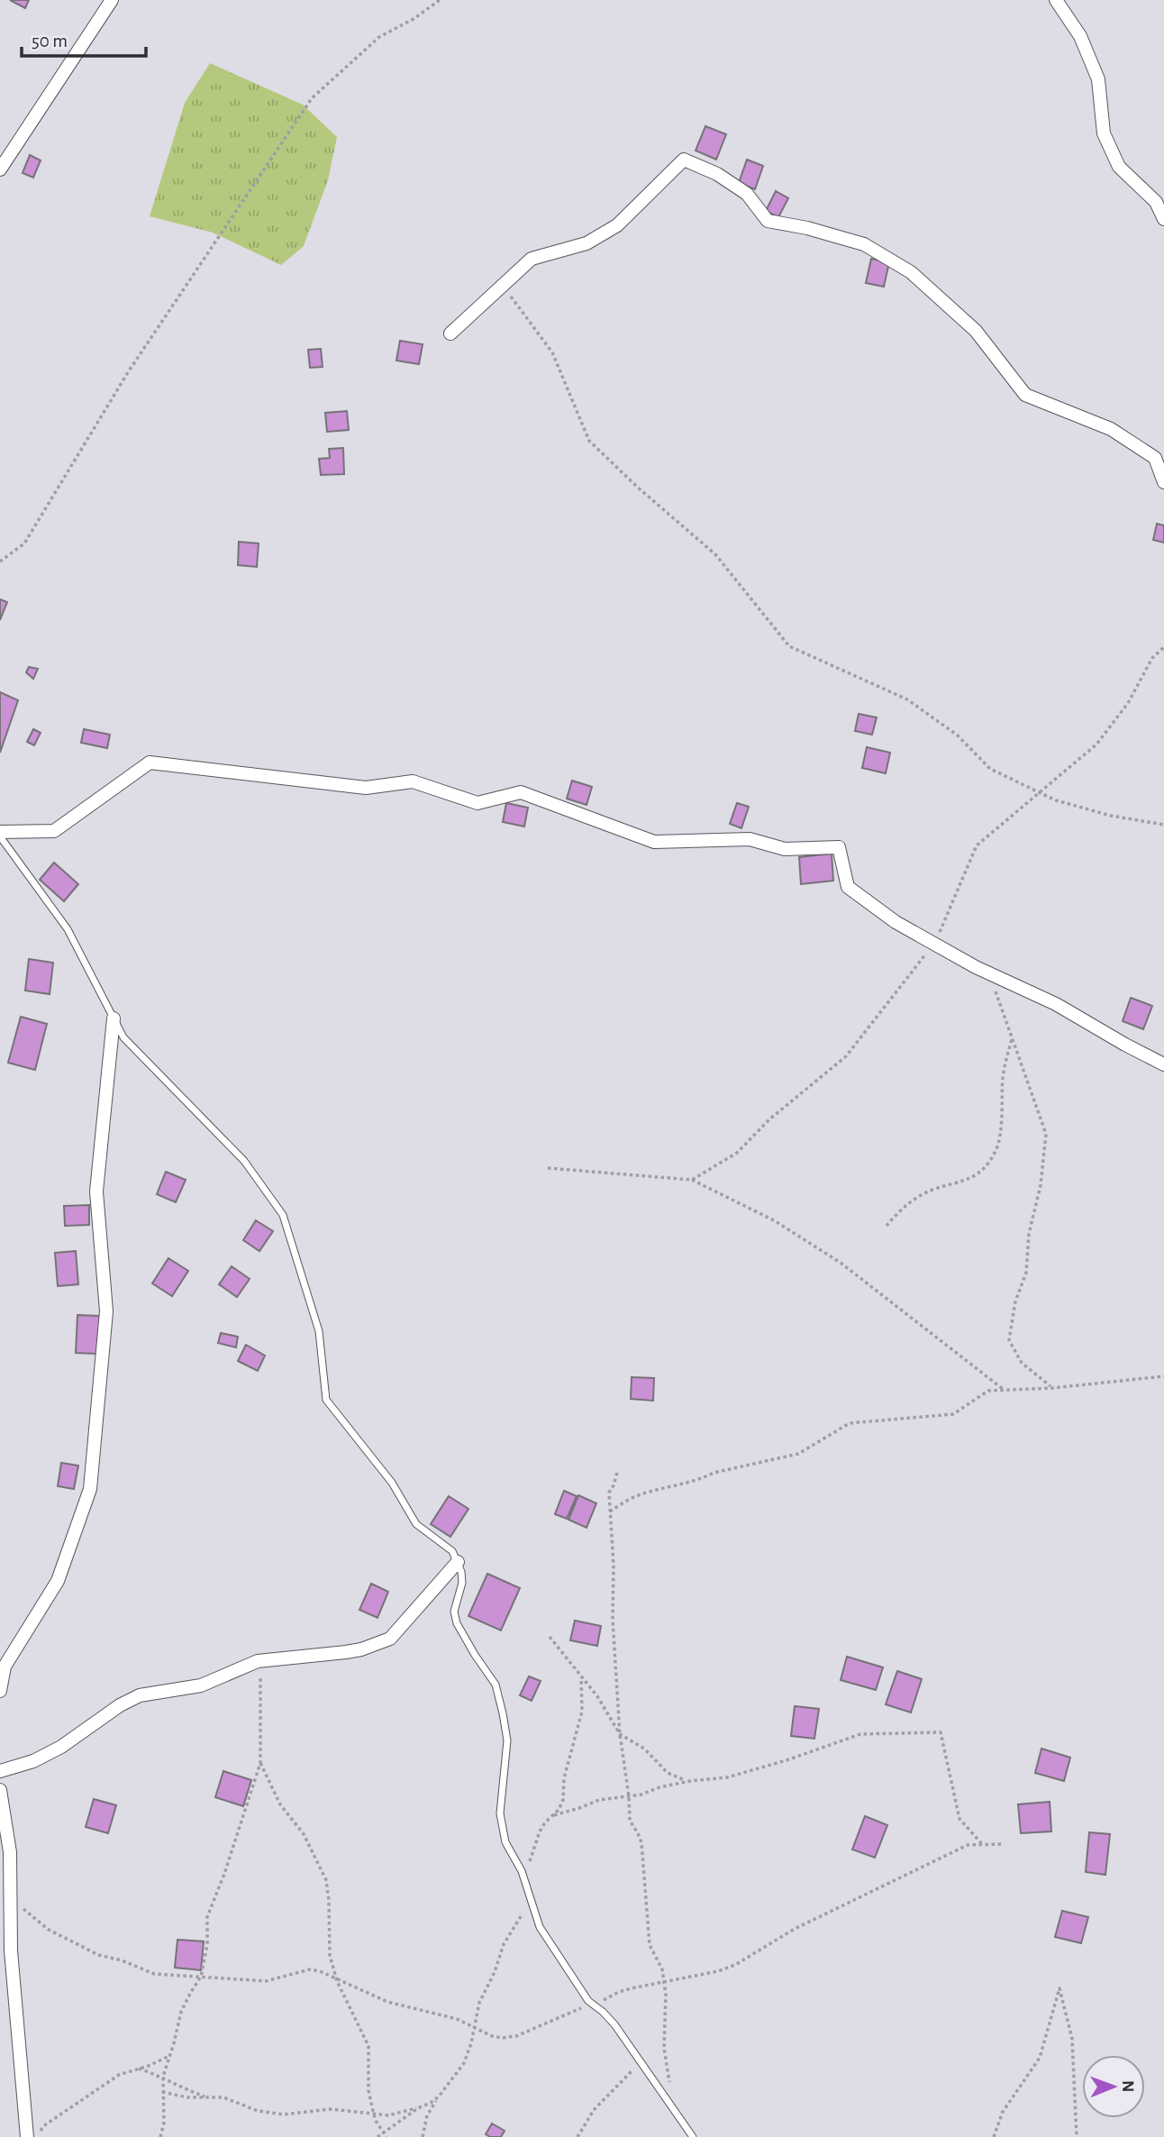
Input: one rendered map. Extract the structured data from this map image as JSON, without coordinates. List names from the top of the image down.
{
  "scale_bar": "50 m",
  "north": "right"
}
